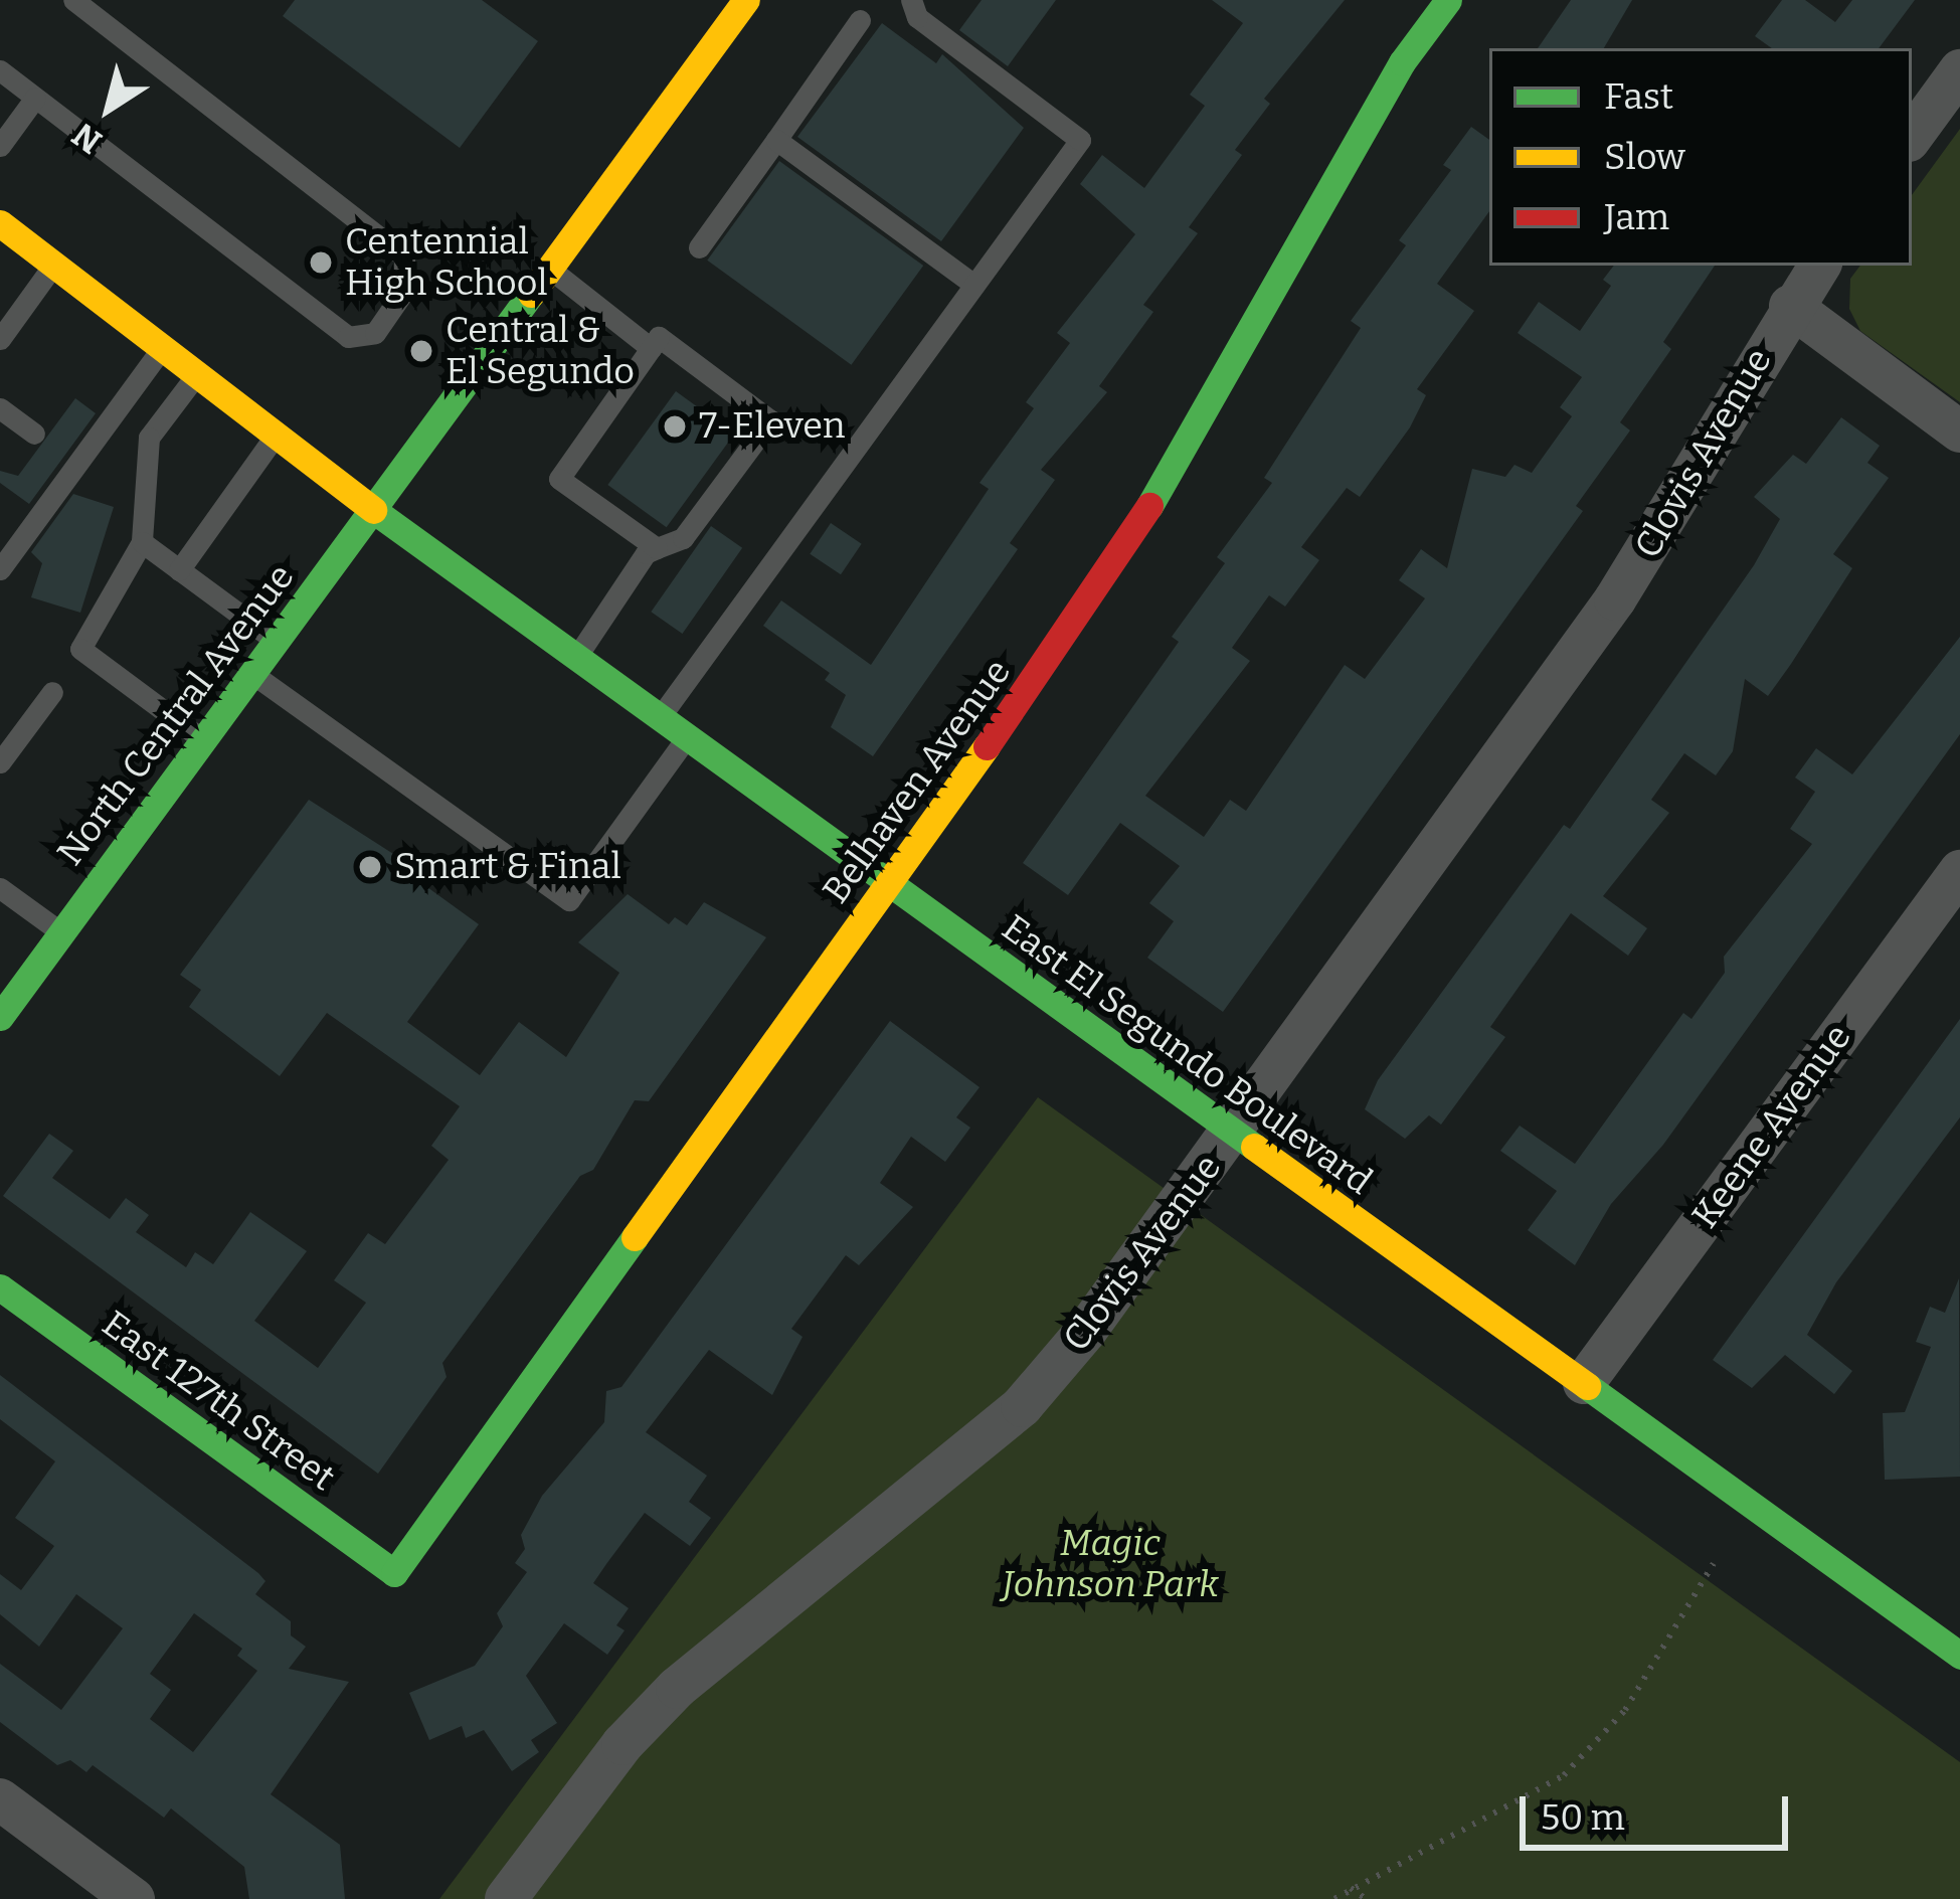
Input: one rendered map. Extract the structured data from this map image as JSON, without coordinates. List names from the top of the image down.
{
  "streets": {
    "main road": [
      "North Central Avenue",
      "Belhaven Avenue",
      "East El Segundo Boulevard",
      "East 127th Street"
    ],
    "street": ["Clovis Avenue", "Keene Avenue"]
  },
  "crossings": [
    ["Clovis Avenue", "East El Segundo Boulevard"],
    ["North Central Avenue", "East El Segundo Boulevard"],
    ["Belhaven Avenue", "East El Segundo Boulevard"],
    ["Belhaven Avenue", "East 127th Street"],
    ["East El Segundo Boulevard", "Keene Avenue"]
  ],
  "parks": ["Magic Johnson Park"],
  "places": [
    "Centennial High School",
    "Central & El Segundo",
    "7-Eleven",
    "Smart & Final"
  ],
  "legend": ["Fast", "Slow", "Jam"],
  "scale_bar": "50 m",
  "north": "bottom left"
}
